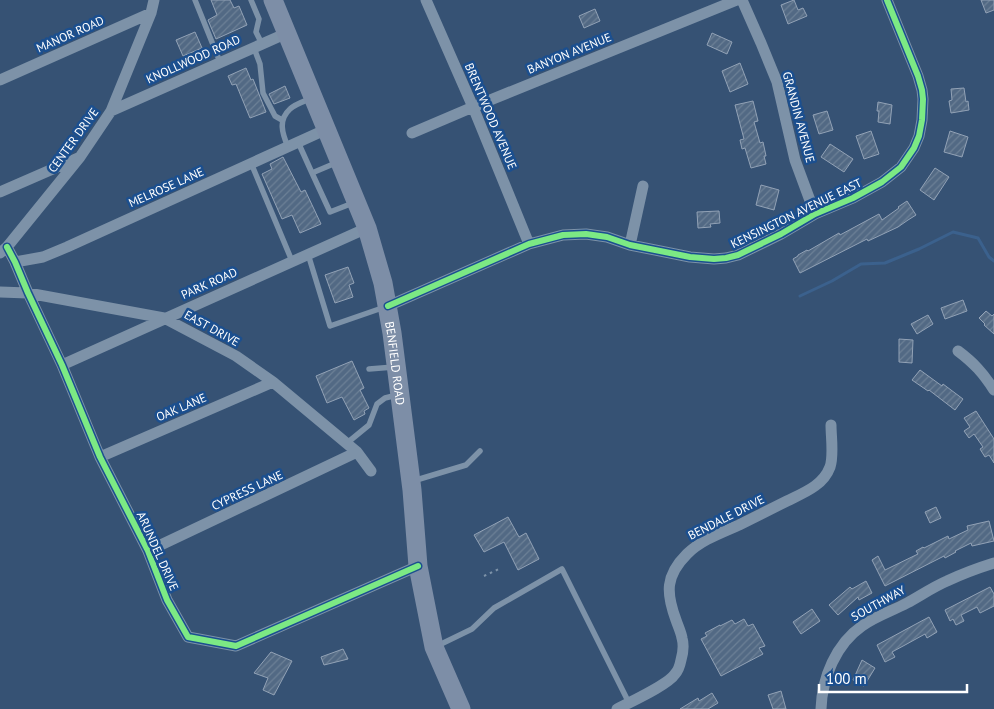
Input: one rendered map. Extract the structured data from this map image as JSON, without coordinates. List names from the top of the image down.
{
  "streets": {
    "main road": ["BENFIELD ROAD"],
    "street": [
      "MANOR ROAD",
      "BANYON AVENUE",
      "KNOLLWOOD ROAD",
      "BRENTWOOD AVENUE",
      "GRANDIN AVENUE",
      "CENTER DRIVE",
      "MELROSE LANE",
      "KENSINGTON AVENUE EAST",
      "PARK ROAD",
      "EAST DRIVE",
      "OAK LANE",
      "CYPRESS LANE",
      "BENDALE DRIVE",
      "ARUNDEL DRIVE",
      "SOUTHWAY"
    ]
  },
  "crossings": [
    ["MANOR ROAD", "CENTER DRIVE"],
    ["BANYON AVENUE", "BRENTWOOD AVENUE"],
    ["KNOLLWOOD ROAD", "CENTER DRIVE"],
    ["KNOLLWOOD ROAD", "BENFIELD ROAD"],
    ["BRENTWOOD AVENUE", "KENSINGTON AVENUE EAST"],
    ["GRANDIN AVENUE", "KENSINGTON AVENUE EAST"],
    ["CENTER DRIVE", "ARUNDEL DRIVE"],
    ["MELROSE LANE", "BENFIELD ROAD"],
    ["MELROSE LANE", "ARUNDEL DRIVE"],
    ["KENSINGTON AVENUE EAST", "BENFIELD ROAD"],
    ["PARK ROAD", "EAST DRIVE"],
    ["PARK ROAD", "BENFIELD ROAD"],
    ["PARK ROAD", "ARUNDEL DRIVE"],
    ["EAST DRIVE", "OAK LANE"],
    ["EAST DRIVE", "CYPRESS LANE"],
    ["EAST DRIVE", "ARUNDEL DRIVE"],
    ["BENFIELD ROAD", "ARUNDEL DRIVE"],
    ["OAK LANE", "ARUNDEL DRIVE"],
    ["CYPRESS LANE", "ARUNDEL DRIVE"]
  ],
  "scale_bar": "100 m"
}
